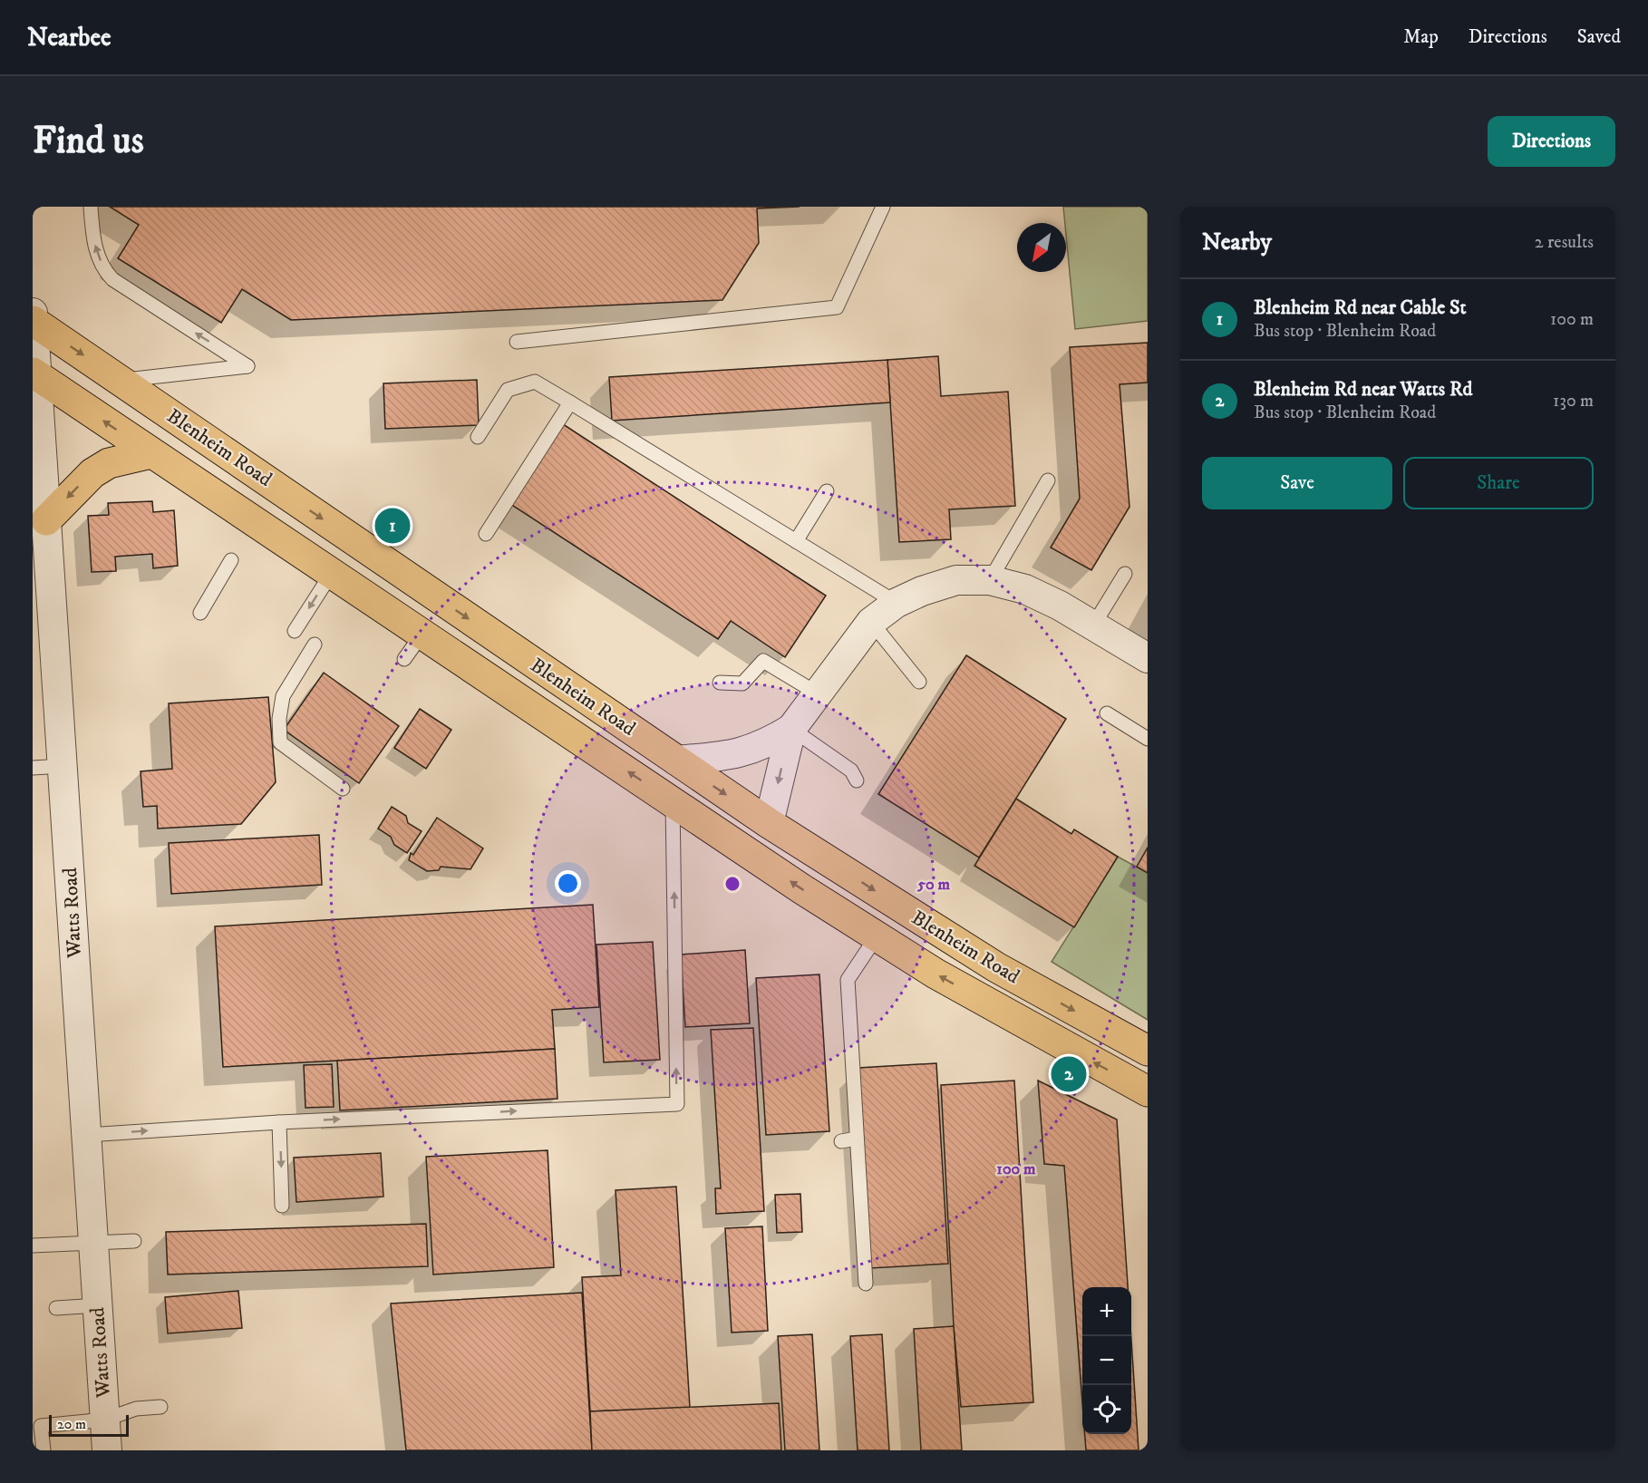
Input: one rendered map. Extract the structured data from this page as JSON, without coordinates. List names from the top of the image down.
{
  "streets": {
    "main road": ["Blenheim Road"],
    "street": ["Watts Road"]
  },
  "crossings": [
    ["Blenheim Road", "Watts Road"]
  ],
  "scale_bar": "20 m",
  "north": "bottom left",
  "page": {
    "header": "Nearbee",
    "nav": ["Map", "Directions", "Saved"],
    "buttons": [
      "Directions",
      ["Save", "Share"]
    ],
    "title": "Find us",
    "heading": ["Nearby", "2 results"],
    "list": [
      {
        "mark": "1",
        "name": "Blenheim Rd near Cable St",
        "note": "Bus stop · Blenheim Road",
        "value": "100 m"
      },
      {
        "mark": "2",
        "name": "Blenheim Rd near Watts Rd",
        "note": "Bus stop · Blenheim Road",
        "value": "130 m"
      }
    ],
    "pins": ["1", "2"],
    "map_buttons": ["+", "−"],
    "scale": "20 m"
  },
  "rings": ["50 m", "100 m"]
}
